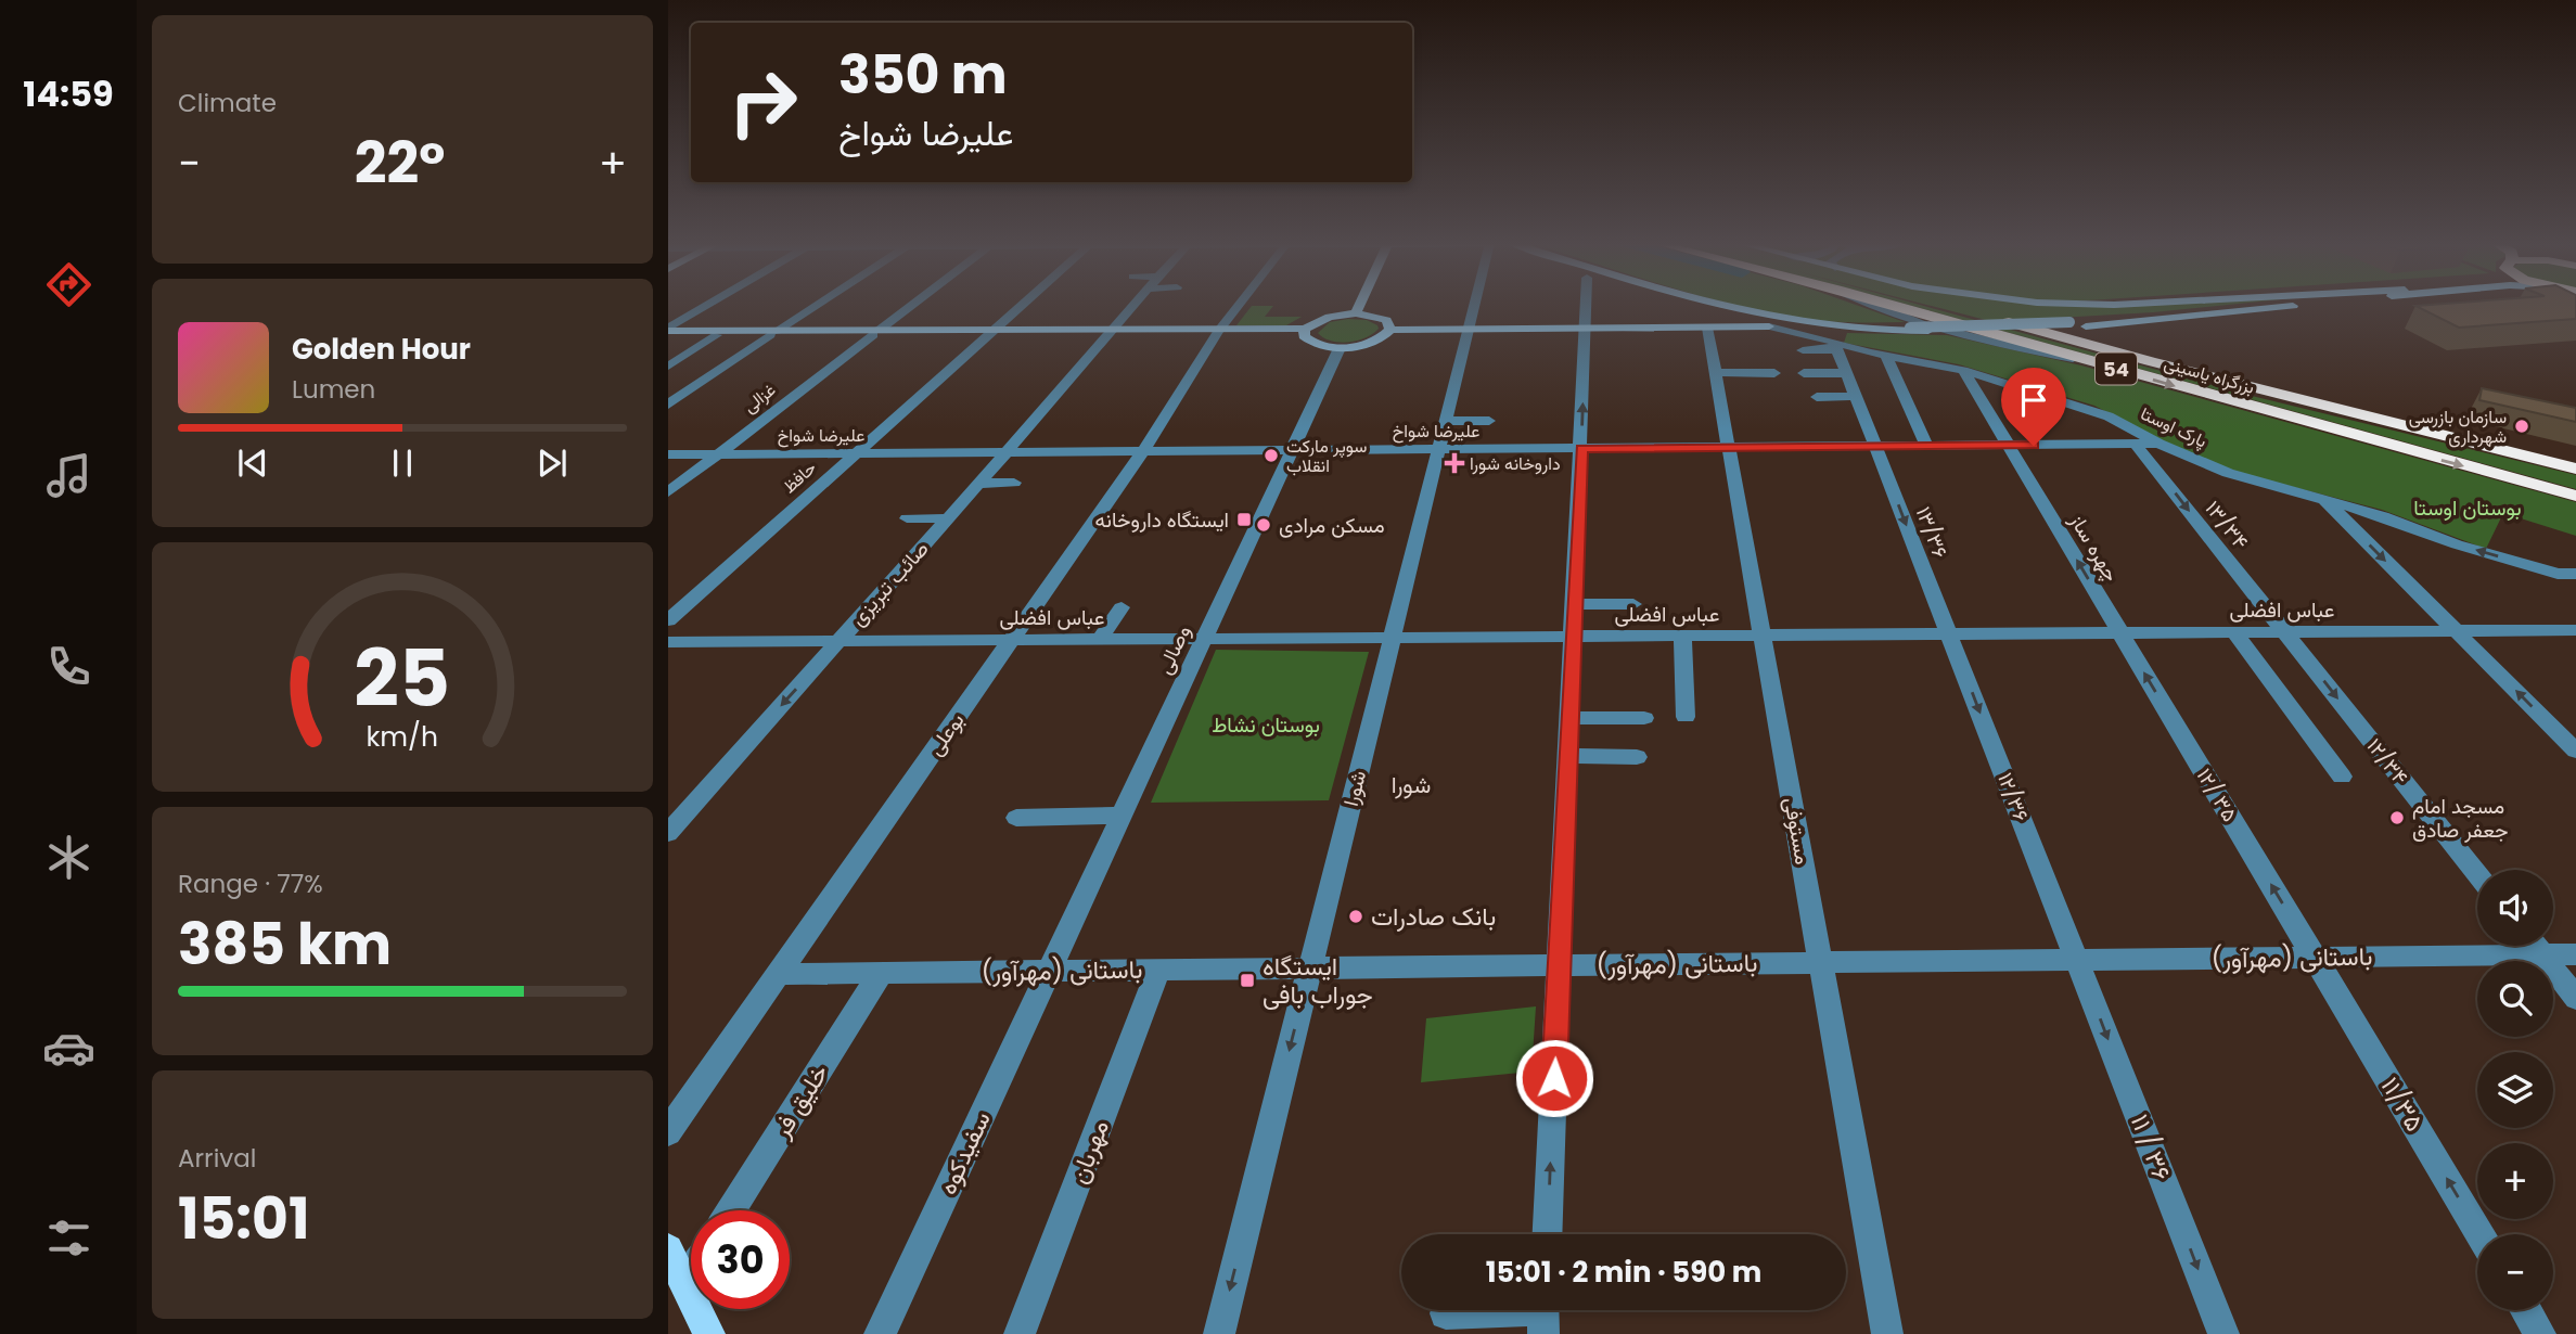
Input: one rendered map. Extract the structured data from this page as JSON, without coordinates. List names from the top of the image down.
{
  "streets": {
    "highway": ["54", "بزرگراه یاسینی"],
    "street": [
      "غزالی",
      "پارک اوستا",
      "علیرضا شواخ",
      "حافظ",
      "۱۳/۳۴",
      "۱۳/۳۶",
      "چهره ساز",
      "صائب تبریزی",
      "عباس افضلی",
      "وصالی",
      "بوعلی",
      "۱۲/۳۴",
      "شورا",
      "۱۲/ ۳۵",
      "۱۲/۳۶",
      "مستوفی",
      "باستانی (مهرآور)",
      "خلیق فر",
      "۱۱/۳۵",
      "۱۱ / ۳۶",
      "مهربان",
      "سفیدکوه"
    ]
  },
  "crossings": [
    ["غزالی", "علیرضا شواخ"],
    ["پارک اوستا", "علیرضا شواخ"],
    ["پارک اوستا", "۱۳/۳۶"],
    ["پارک اوستا", "چهره ساز"],
    ["علیرضا شواخ", "حافظ"],
    ["علیرضا شواخ", "۱۳/۳۴"],
    ["علیرضا شواخ", "۱۳/۳۶"],
    ["علیرضا شواخ", "چهره ساز"],
    ["علیرضا شواخ", "صائب تبریزی"],
    ["علیرضا شواخ", "وصالی"],
    ["علیرضا شواخ", "بوعلی"],
    ["علیرضا شواخ", "شورا"],
    ["علیرضا شواخ", "مستوفی"],
    ["۱۳/۳۴", "عباس افضلی"],
    ["۱۳/۳۴", "۱۲/۳۴"],
    ["۱۳/۳۶", "عباس افضلی"],
    ["۱۳/۳۶", "۱۲/۳۶"],
    ["چهره ساز", "عباس افضلی"],
    ["چهره ساز", "۱۲/ ۳۵"],
    ["صائب تبریزی", "عباس افضلی"],
    ["عباس افضلی", "وصالی"],
    ["عباس افضلی", "بوعلی"],
    ["عباس افضلی", "۱۲/۳۴"],
    ["عباس افضلی", "شورا"],
    ["عباس افضلی", "۱۲/ ۳۵"],
    ["عباس افضلی", "۱۲/۳۶"],
    ["عباس افضلی", "مستوفی"],
    ["وصالی", "باستانی (مهرآور)"],
    ["وصالی", "سفیدکوه"],
    ["بوعلی", "باستانی (مهرآور)"],
    ["شورا", "باستانی (مهرآور)"],
    ["۱۲/ ۳۵", "باستانی (مهرآور)"],
    ["۱۲/ ۳۵", "۱۱/۳۵"],
    ["۱۲/۳۶", "باستانی (مهرآور)"],
    ["۱۲/۳۶", "۱۱ / ۳۶"],
    ["مستوفی", "باستانی (مهرآور)"],
    ["باستانی (مهرآور)", "خلیق فر"],
    ["باستانی (مهرآور)", "۱۱/۳۵"],
    ["باستانی (مهرآور)", "۱۱ / ۳۶"],
    ["باستانی (مهرآور)", "مهربان"],
    ["باستانی (مهرآور)", "سفیدکوه"]
  ],
  "one_way": [
    "۱۳/۳۶",
    "چهره ساز",
    "صائب تبریزی",
    "شورا",
    "۱۲/۳۶",
    "۱۱/۳۵",
    "۱۱ / ۳۶"
  ],
  "districts": ["شورا"],
  "parks": ["بوستان اوستا", "بوستان نشاط"],
  "places": {
    "other": [
      "سازمان بازرسی شهرداری",
      "سوپر مارکت انقلاب",
      "مسکن مرادی",
      "مسجد امام جعفر صادق",
      "بانک صادرات"
    ],
    "health": ["داروخانه شورا"],
    "transit": ["ایستگاه داروخانه", "ایستگاه جوراب بافی"]
  },
  "page": {
    "tabs": "14:59",
    "tile": [
      "Climate",
      ["Range · 77%", "385 km"],
      ["Arrival", "15:01"]
    ],
    "turn": ["350 m", "علیرضا شواخ"],
    "heat": ["−", "22°", "+"],
    "song": ["Golden Hour", "Lumen"],
    "map_buttons": ["+", "−"],
    "limit": "30",
    "trip": "15:01 · 2 min · 590 m",
    "gauge": ["25", "km/h"]
  }
}
